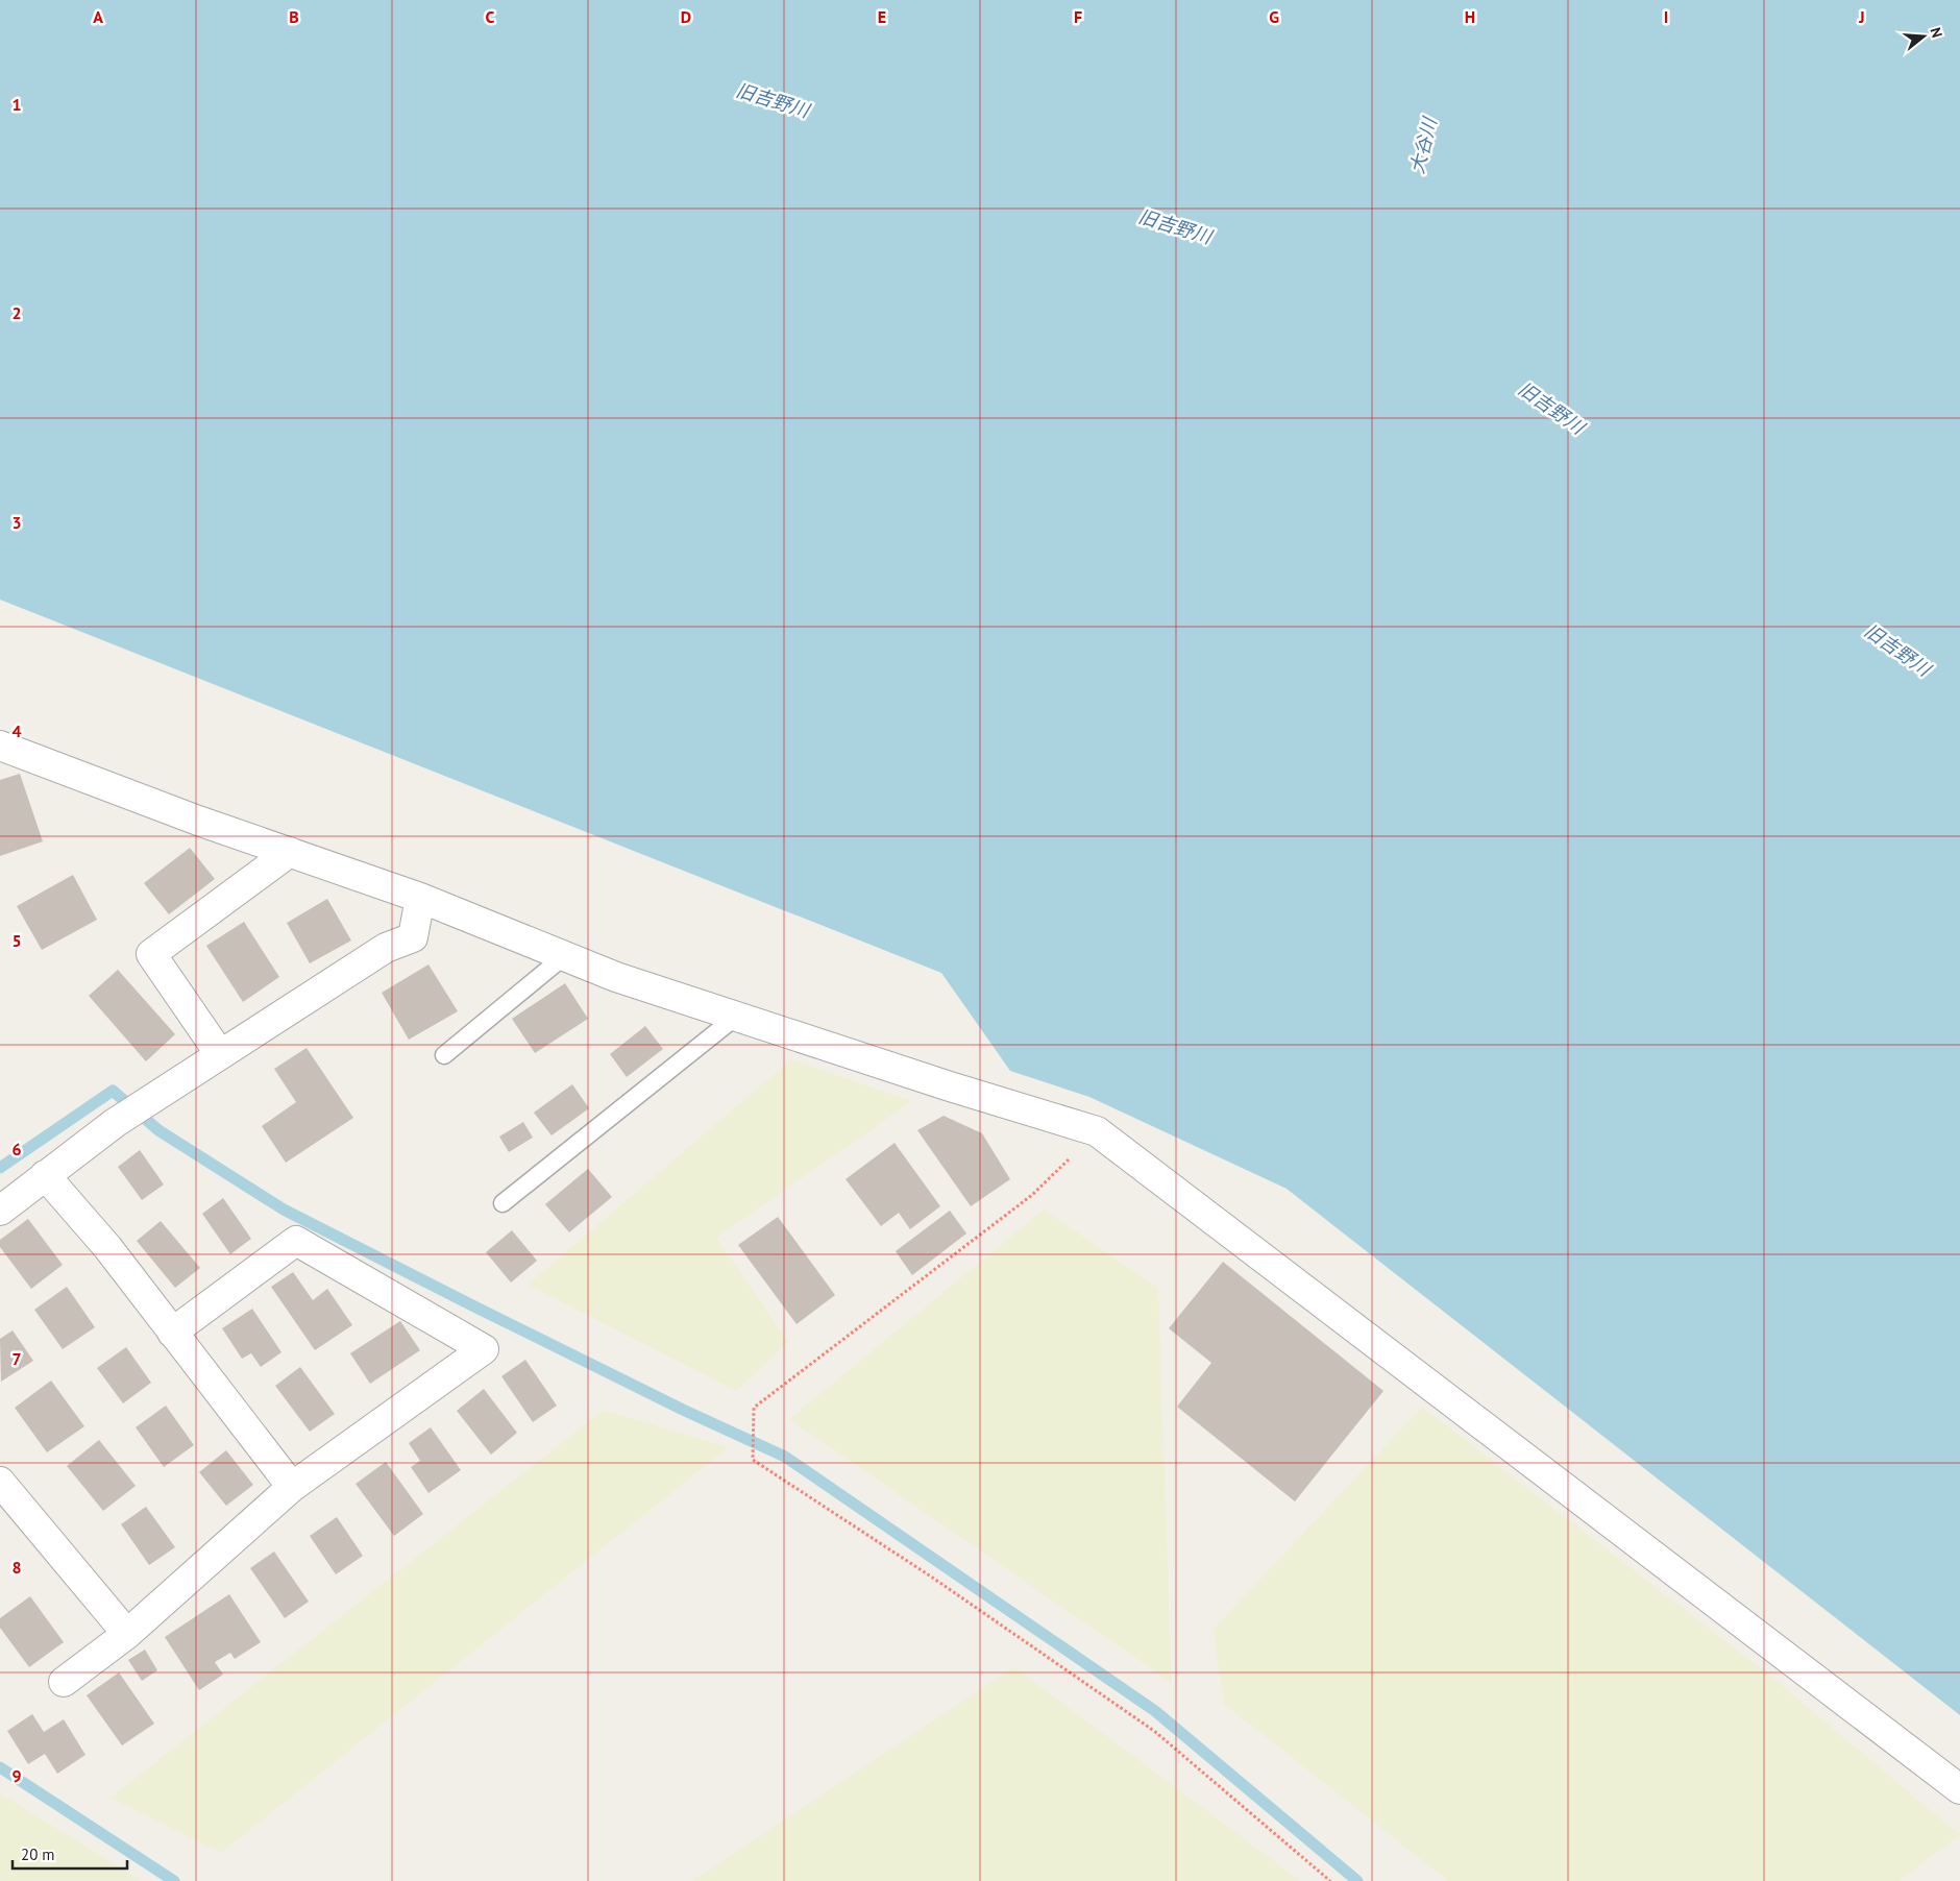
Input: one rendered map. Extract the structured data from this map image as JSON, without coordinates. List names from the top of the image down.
{
  "water": ["旧吉野川", "大谷川"],
  "scale_bar": "20 m",
  "north": "right",
  "grid": {
    "columns": [
      "A",
      "B",
      "C",
      "D",
      "E",
      "F",
      "G",
      "H",
      "I",
      "J"
    ],
    "rows": [
      "1",
      "2",
      "3",
      "4",
      "5",
      "6",
      "7",
      "8",
      "9"
    ]
  }
}
